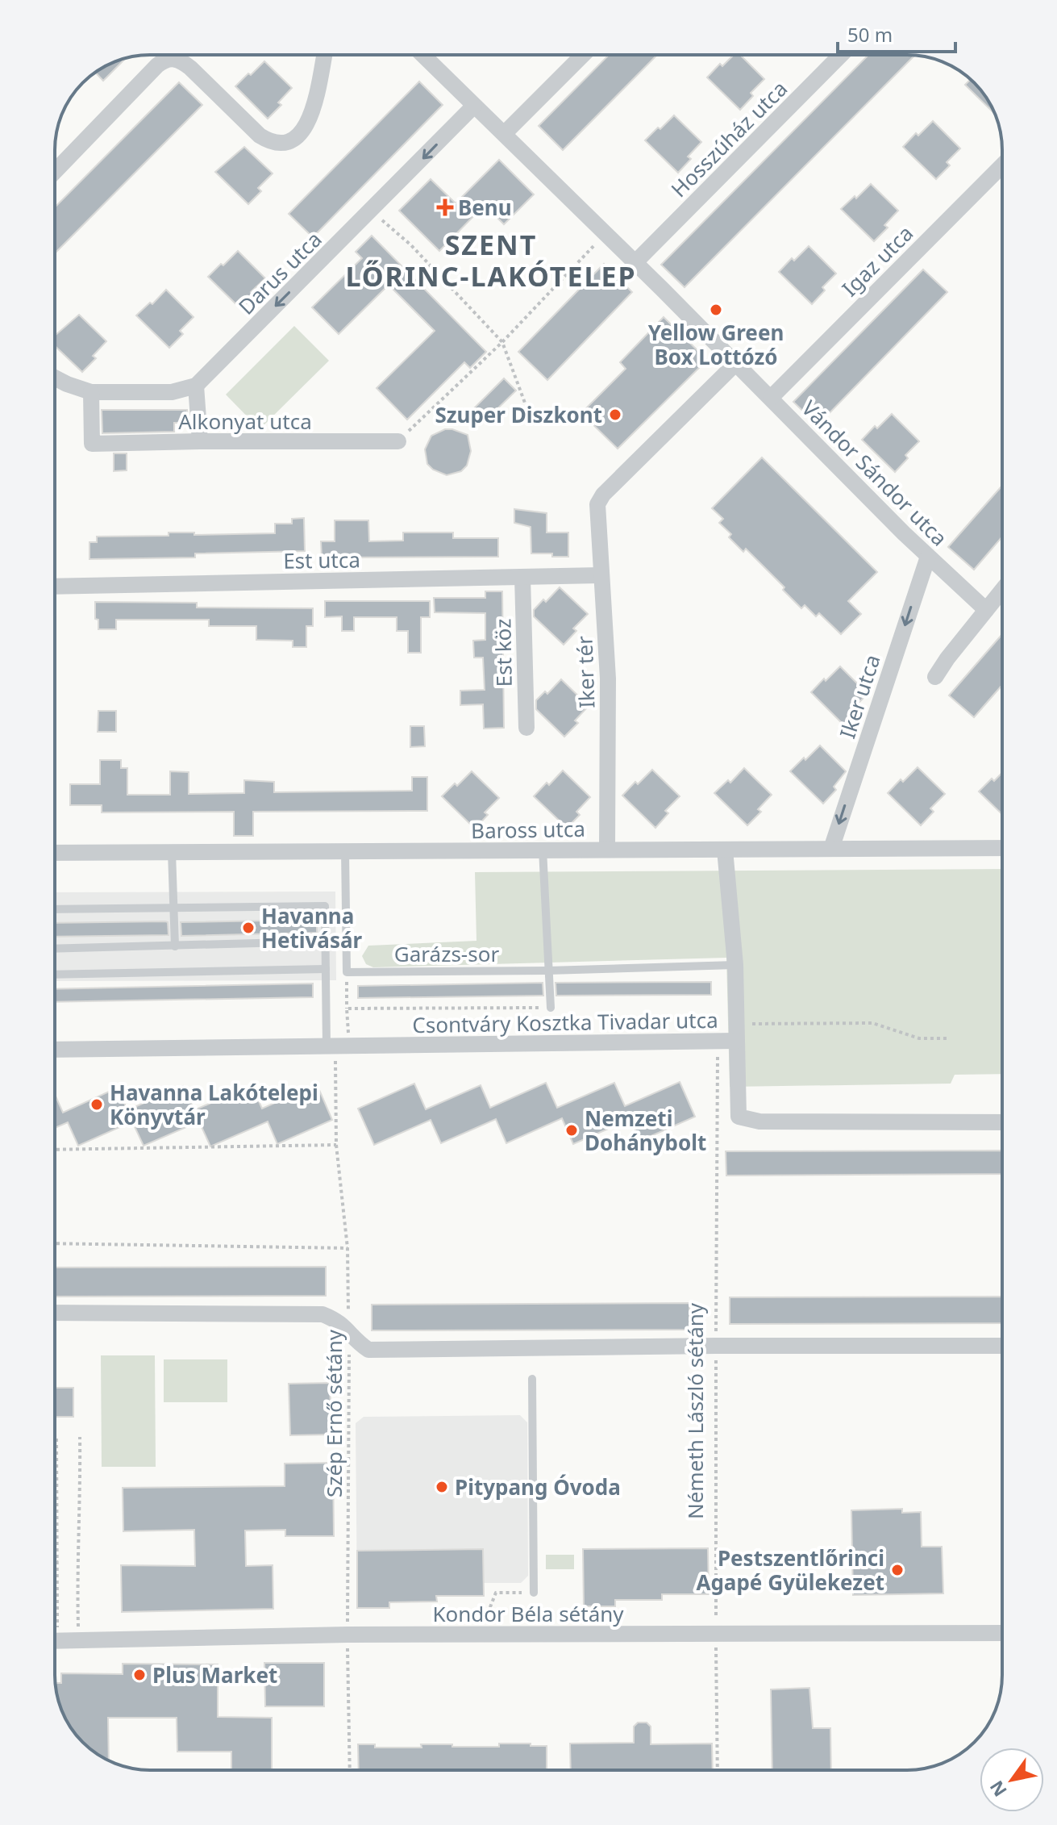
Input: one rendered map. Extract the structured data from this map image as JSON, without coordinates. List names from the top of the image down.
{
  "streets": {
    "street": [
      "Hosszúház utca",
      "Igaz utca",
      "Darus utca",
      "Alkonyat utca",
      "Vándor Sándor utca",
      "Est utca",
      "Est köz",
      "Iker tér",
      "Iker utca",
      "Baross utca",
      "Csontváry Kosztka Tivadar utca",
      "Kondor Béla sétány"
    ],
    "lane": ["Garázs-sor"],
    "path": ["Németh László sétány", "Szép Ernő sétány"]
  },
  "crossings": [
    ["Hosszúház utca", "Vándor Sándor utca"],
    ["Igaz utca", "Vándor Sándor utca"],
    ["Darus utca", "Vándor Sándor utca"],
    ["Vándor Sándor utca", "Iker tér"],
    ["Vándor Sándor utca", "Iker utca"],
    ["Est utca", "Est köz"],
    ["Est utca", "Iker tér"],
    ["Iker tér", "Baross utca"],
    ["Iker utca", "Baross utca"],
    ["Garázs-sor", "Szép Ernő sétány"],
    ["Csontváry Kosztka Tivadar utca", "Németh László sétány"],
    ["Csontváry Kosztka Tivadar utca", "Szép Ernő sétány"],
    ["Németh László sétány", "Kondor Béla sétány"],
    ["Szép Ernő sétány", "Kondor Béla sétány"]
  ],
  "one_way": ["Darus utca"],
  "districts": ["SZENT LŐRINC-LAKÓTELEP"],
  "places": {
    "health": ["Benu"],
    "other": [
      "Yellow Green Box Lottózó",
      "Szuper Diszkont",
      "Havanna Hetivásár",
      "Havanna Lakótelepi Könyvtár",
      "Nemzeti Dohánybolt",
      "Pitypang Óvoda",
      "Pestszentlőrinci Agapé Gyülekezet",
      "Plus Market"
    ]
  },
  "scale_bar": "50 m",
  "north": "bottom left"
}
